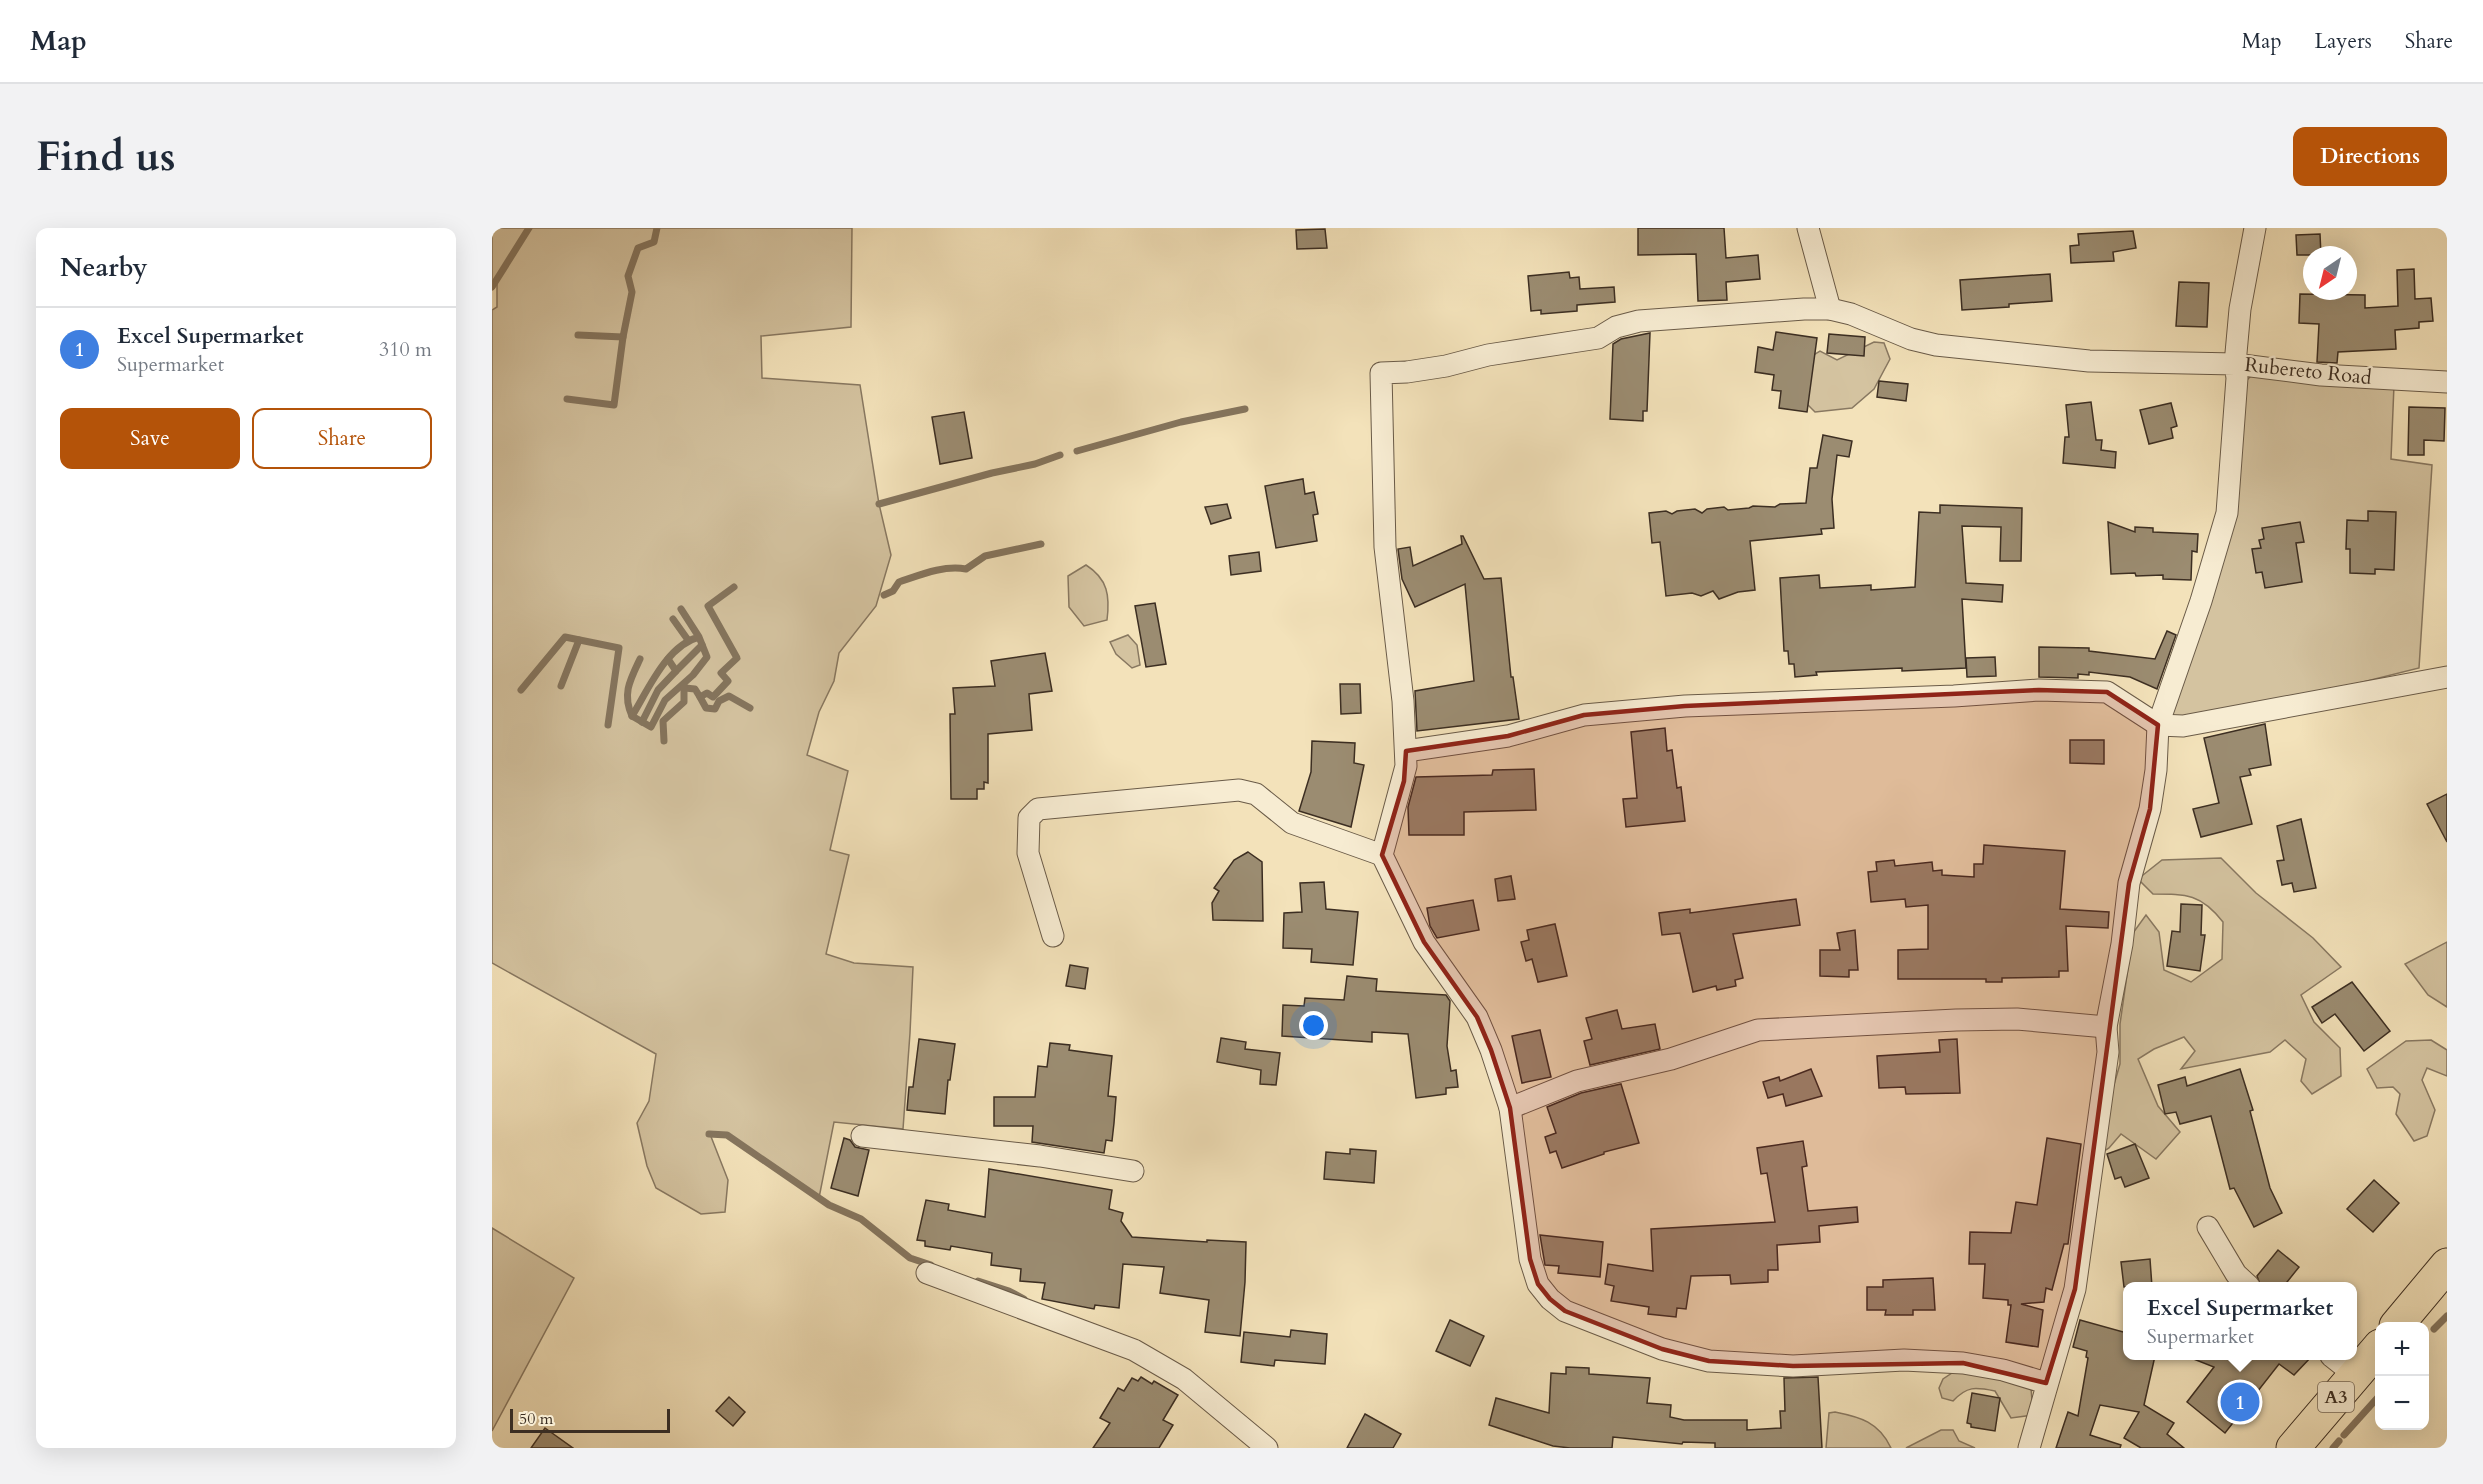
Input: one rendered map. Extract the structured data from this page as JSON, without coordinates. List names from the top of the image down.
{
  "streets": {
    "main road": ["A3"],
    "street": ["Rubereto Road"]
  },
  "scale_bar": "50 m",
  "north": "bottom left",
  "page": {
    "header": "Map",
    "nav": ["Map", "Layers", "Share"],
    "buttons": [
      "Directions",
      ["Save", "Share"]
    ],
    "title": "Find us",
    "heading": "Nearby",
    "list": [
      {
        "mark": "1",
        "name": "Excel Supermarket",
        "note": "Supermarket",
        "value": "310 m"
      }
    ],
    "popup": ["Excel Supermarket", "Supermarket"],
    "map_buttons": ["+", "−"],
    "pins": "1",
    "scale": "50 m"
  }
}
